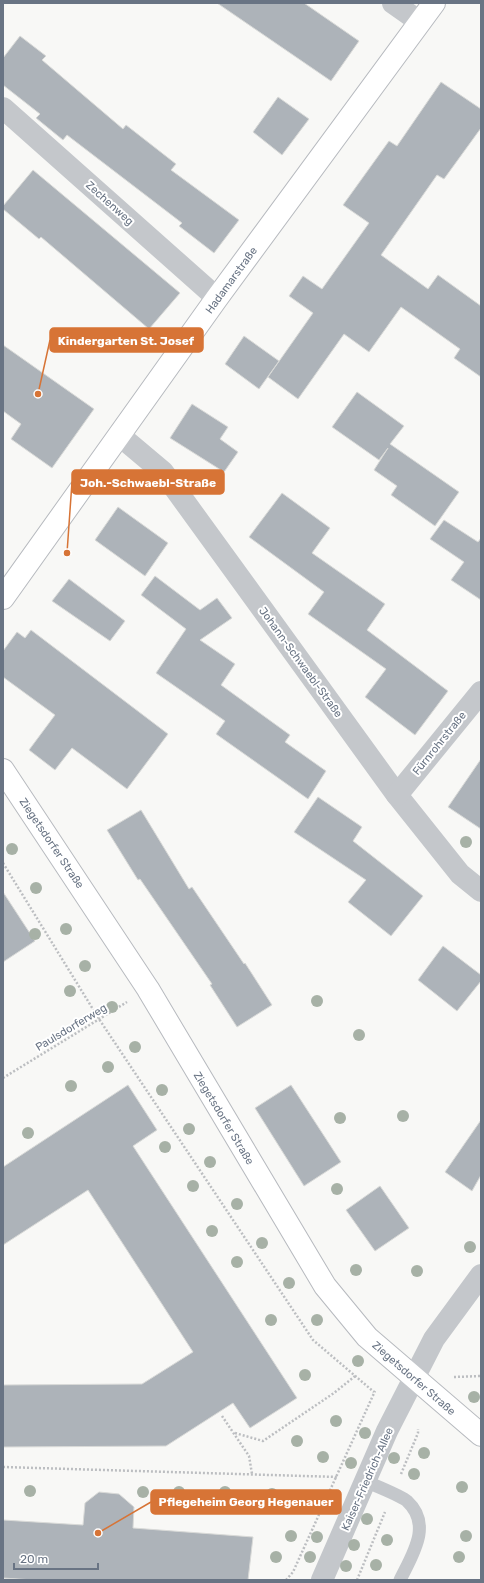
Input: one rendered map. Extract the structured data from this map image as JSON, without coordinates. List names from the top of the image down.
{
  "streets": {
    "street": [
      "Zechenweg",
      "Hadamarstraße",
      "Johann-Schwaebl-Straße",
      "Fürnrohrstraße",
      "Ziegetsdorfer Straße",
      "Kaiser-Friedrich-Allee"
    ],
    "path": ["Paulsdorferweg"]
  },
  "crossings": [
    ["Zechenweg", "Hadamarstraße"],
    ["Hadamarstraße", "Johann-Schwaebl-Straße"],
    ["Johann-Schwaebl-Straße", "Fürnrohrstraße"],
    ["Ziegetsdorfer Straße", "Paulsdorferweg"],
    ["Ziegetsdorfer Straße", "Kaiser-Friedrich-Allee"]
  ],
  "places": ["Kindergarten St. Josef", "Joh.-Schwaebl-Straße", "Pflegeheim Georg Hegenauer"],
  "scale_bar": "20 m"
}
